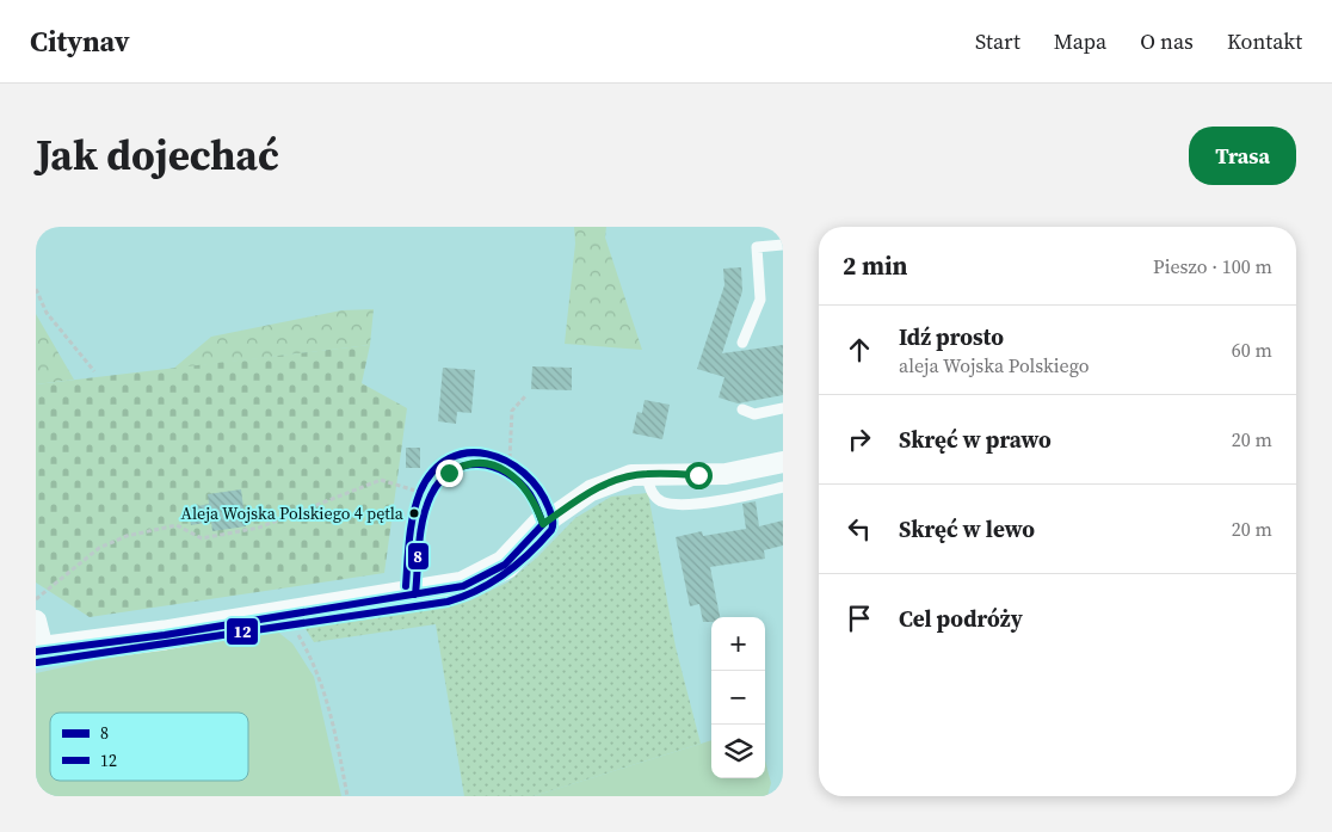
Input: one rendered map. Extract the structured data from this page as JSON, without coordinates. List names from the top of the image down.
{
  "places": ["Aleja Wojska Polskiego 4 pętla"],
  "lines": ["transit line 12", "transit line 8"],
  "legend": ["8", "12"],
  "page": {
    "header": "Citynav",
    "nav": [
      "Start",
      "Mapa",
      "O nas",
      "Kontakt"
    ],
    "title": "Jak dojechać",
    "buttons": "Trasa",
    "heading": ["2 min", "Pieszo · 100 m"],
    "list": [
      ["Idź prosto", "aleja Wojska Polskiego", "60 m"],
      ["Skręć w prawo", "20 m"],
      ["Skręć w lewo", "20 m"],
      "Cel podróży"
    ],
    "map_buttons": ["+", "−"]
  }
}
